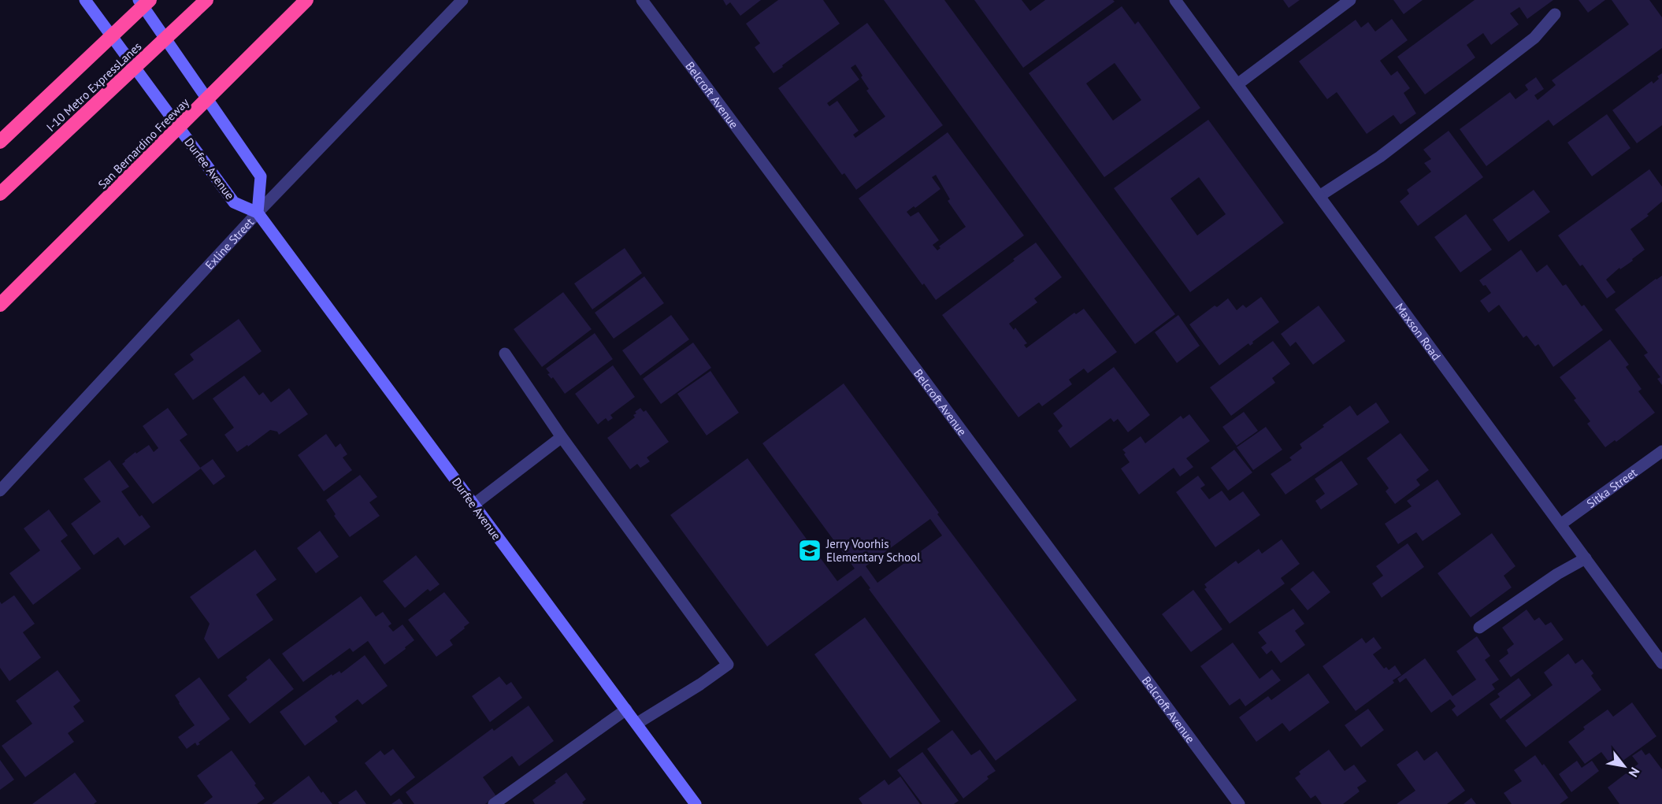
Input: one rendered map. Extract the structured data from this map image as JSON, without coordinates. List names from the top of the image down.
{
  "streets": {
    "highway": ["I-10 Metro ExpressLanes", "San Bernardino Freeway"],
    "main road": ["Durfee Avenue"],
    "street": [
      "Belcroft Avenue",
      "Exline Street",
      "Maxson Road",
      "Sitka Street"
    ]
  },
  "crossings": [
    ["Durfee Avenue", "Exline Street"],
    ["Maxson Road", "Sitka Street"]
  ],
  "places": {
    "school or university": ["Jerry Voorhis Elementary School"]
  },
  "north": "bottom right"
}
